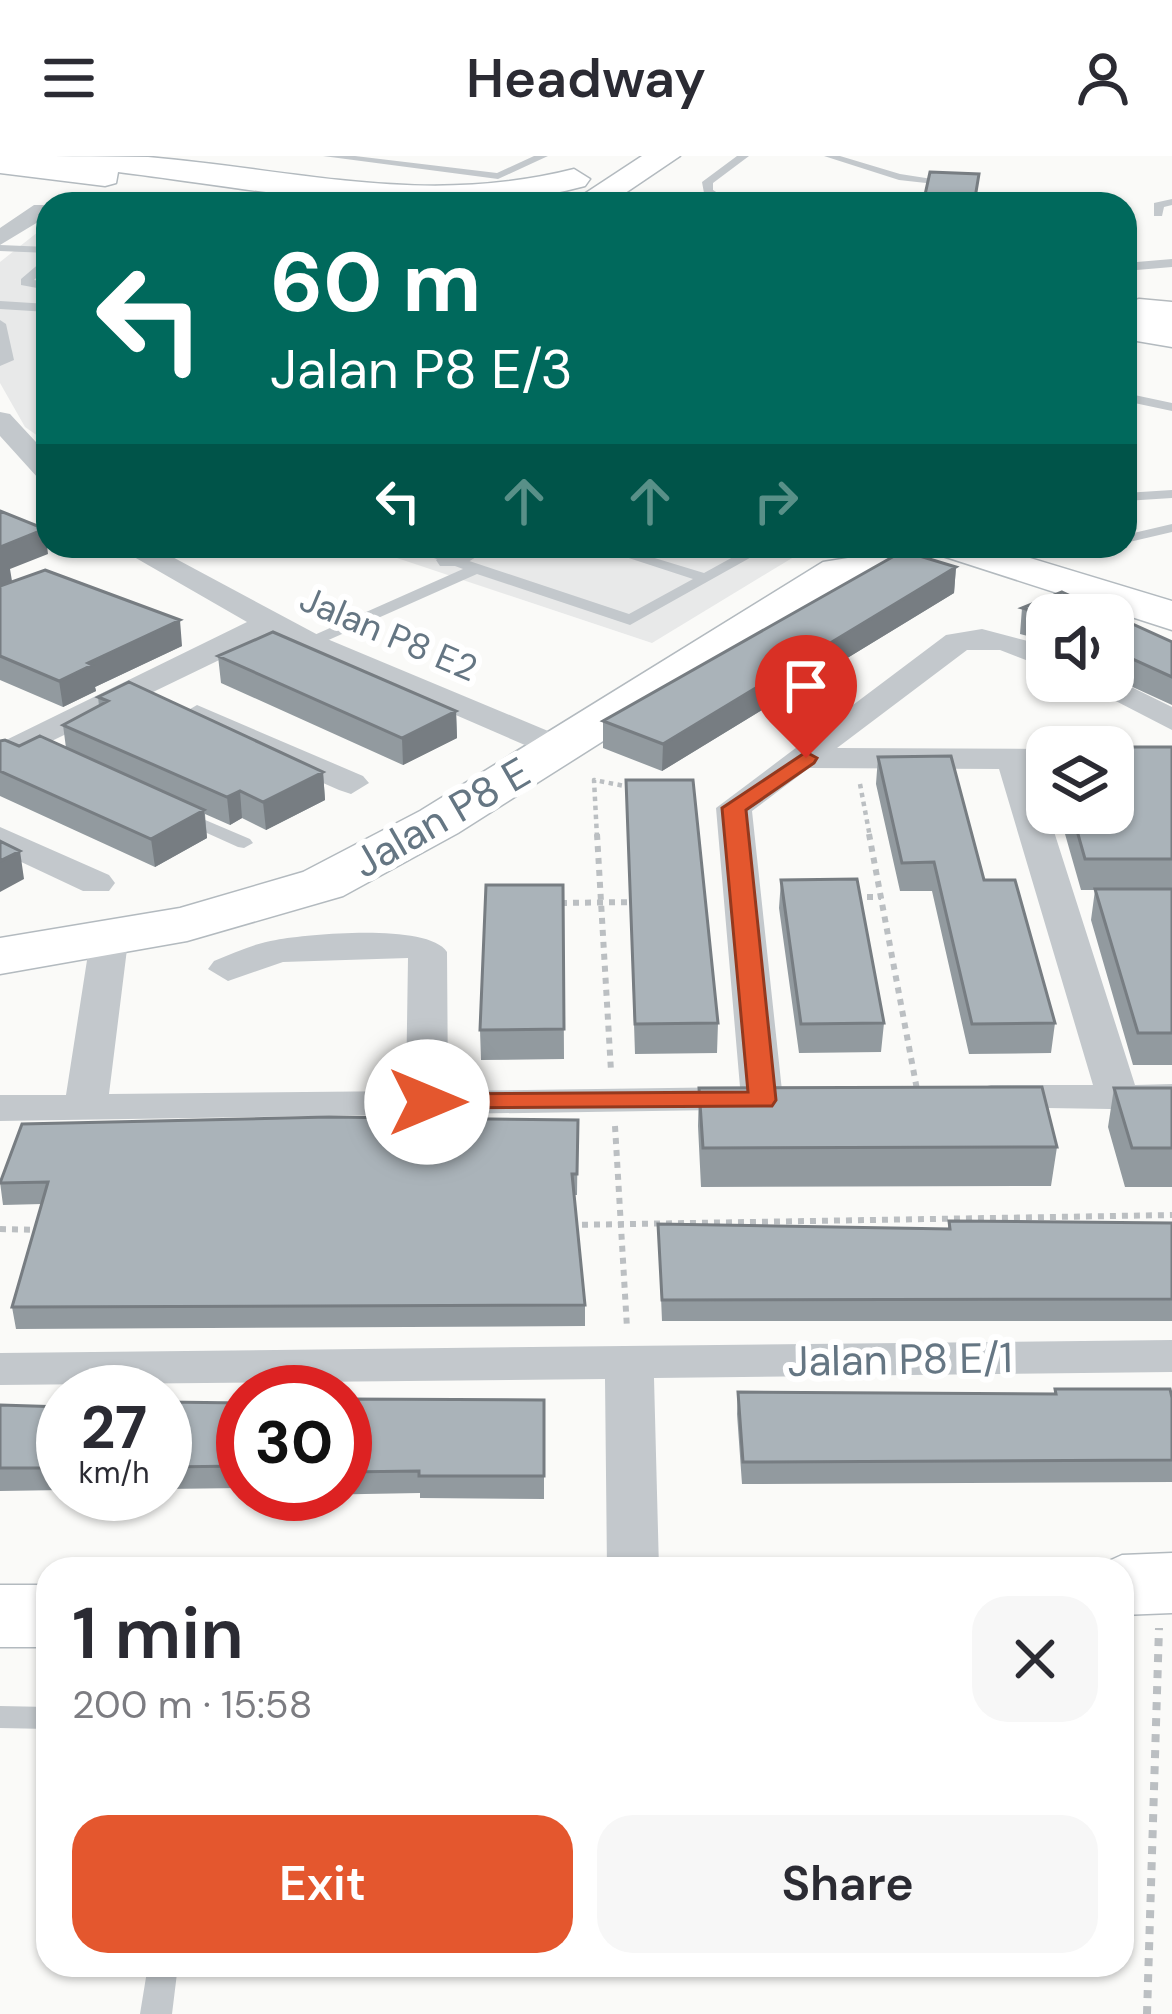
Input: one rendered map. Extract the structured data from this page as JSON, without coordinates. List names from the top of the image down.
{
  "streets": {
    "street": ["Jalan P8 E2", "Jalan P8 E", "Jalan P8 E/1"]
  },
  "crossings": [
    ["Jalan P8 E2", "Jalan P8 E"]
  ],
  "page": {
    "header": "Headway",
    "turn": ["60 m", "Jalan P8 E/3"],
    "speed": "27 km/h",
    "limit": "30",
    "heading": ["1 min", "200 m · 15:58"],
    "buttons": ["Exit", "Share"]
  }
}
